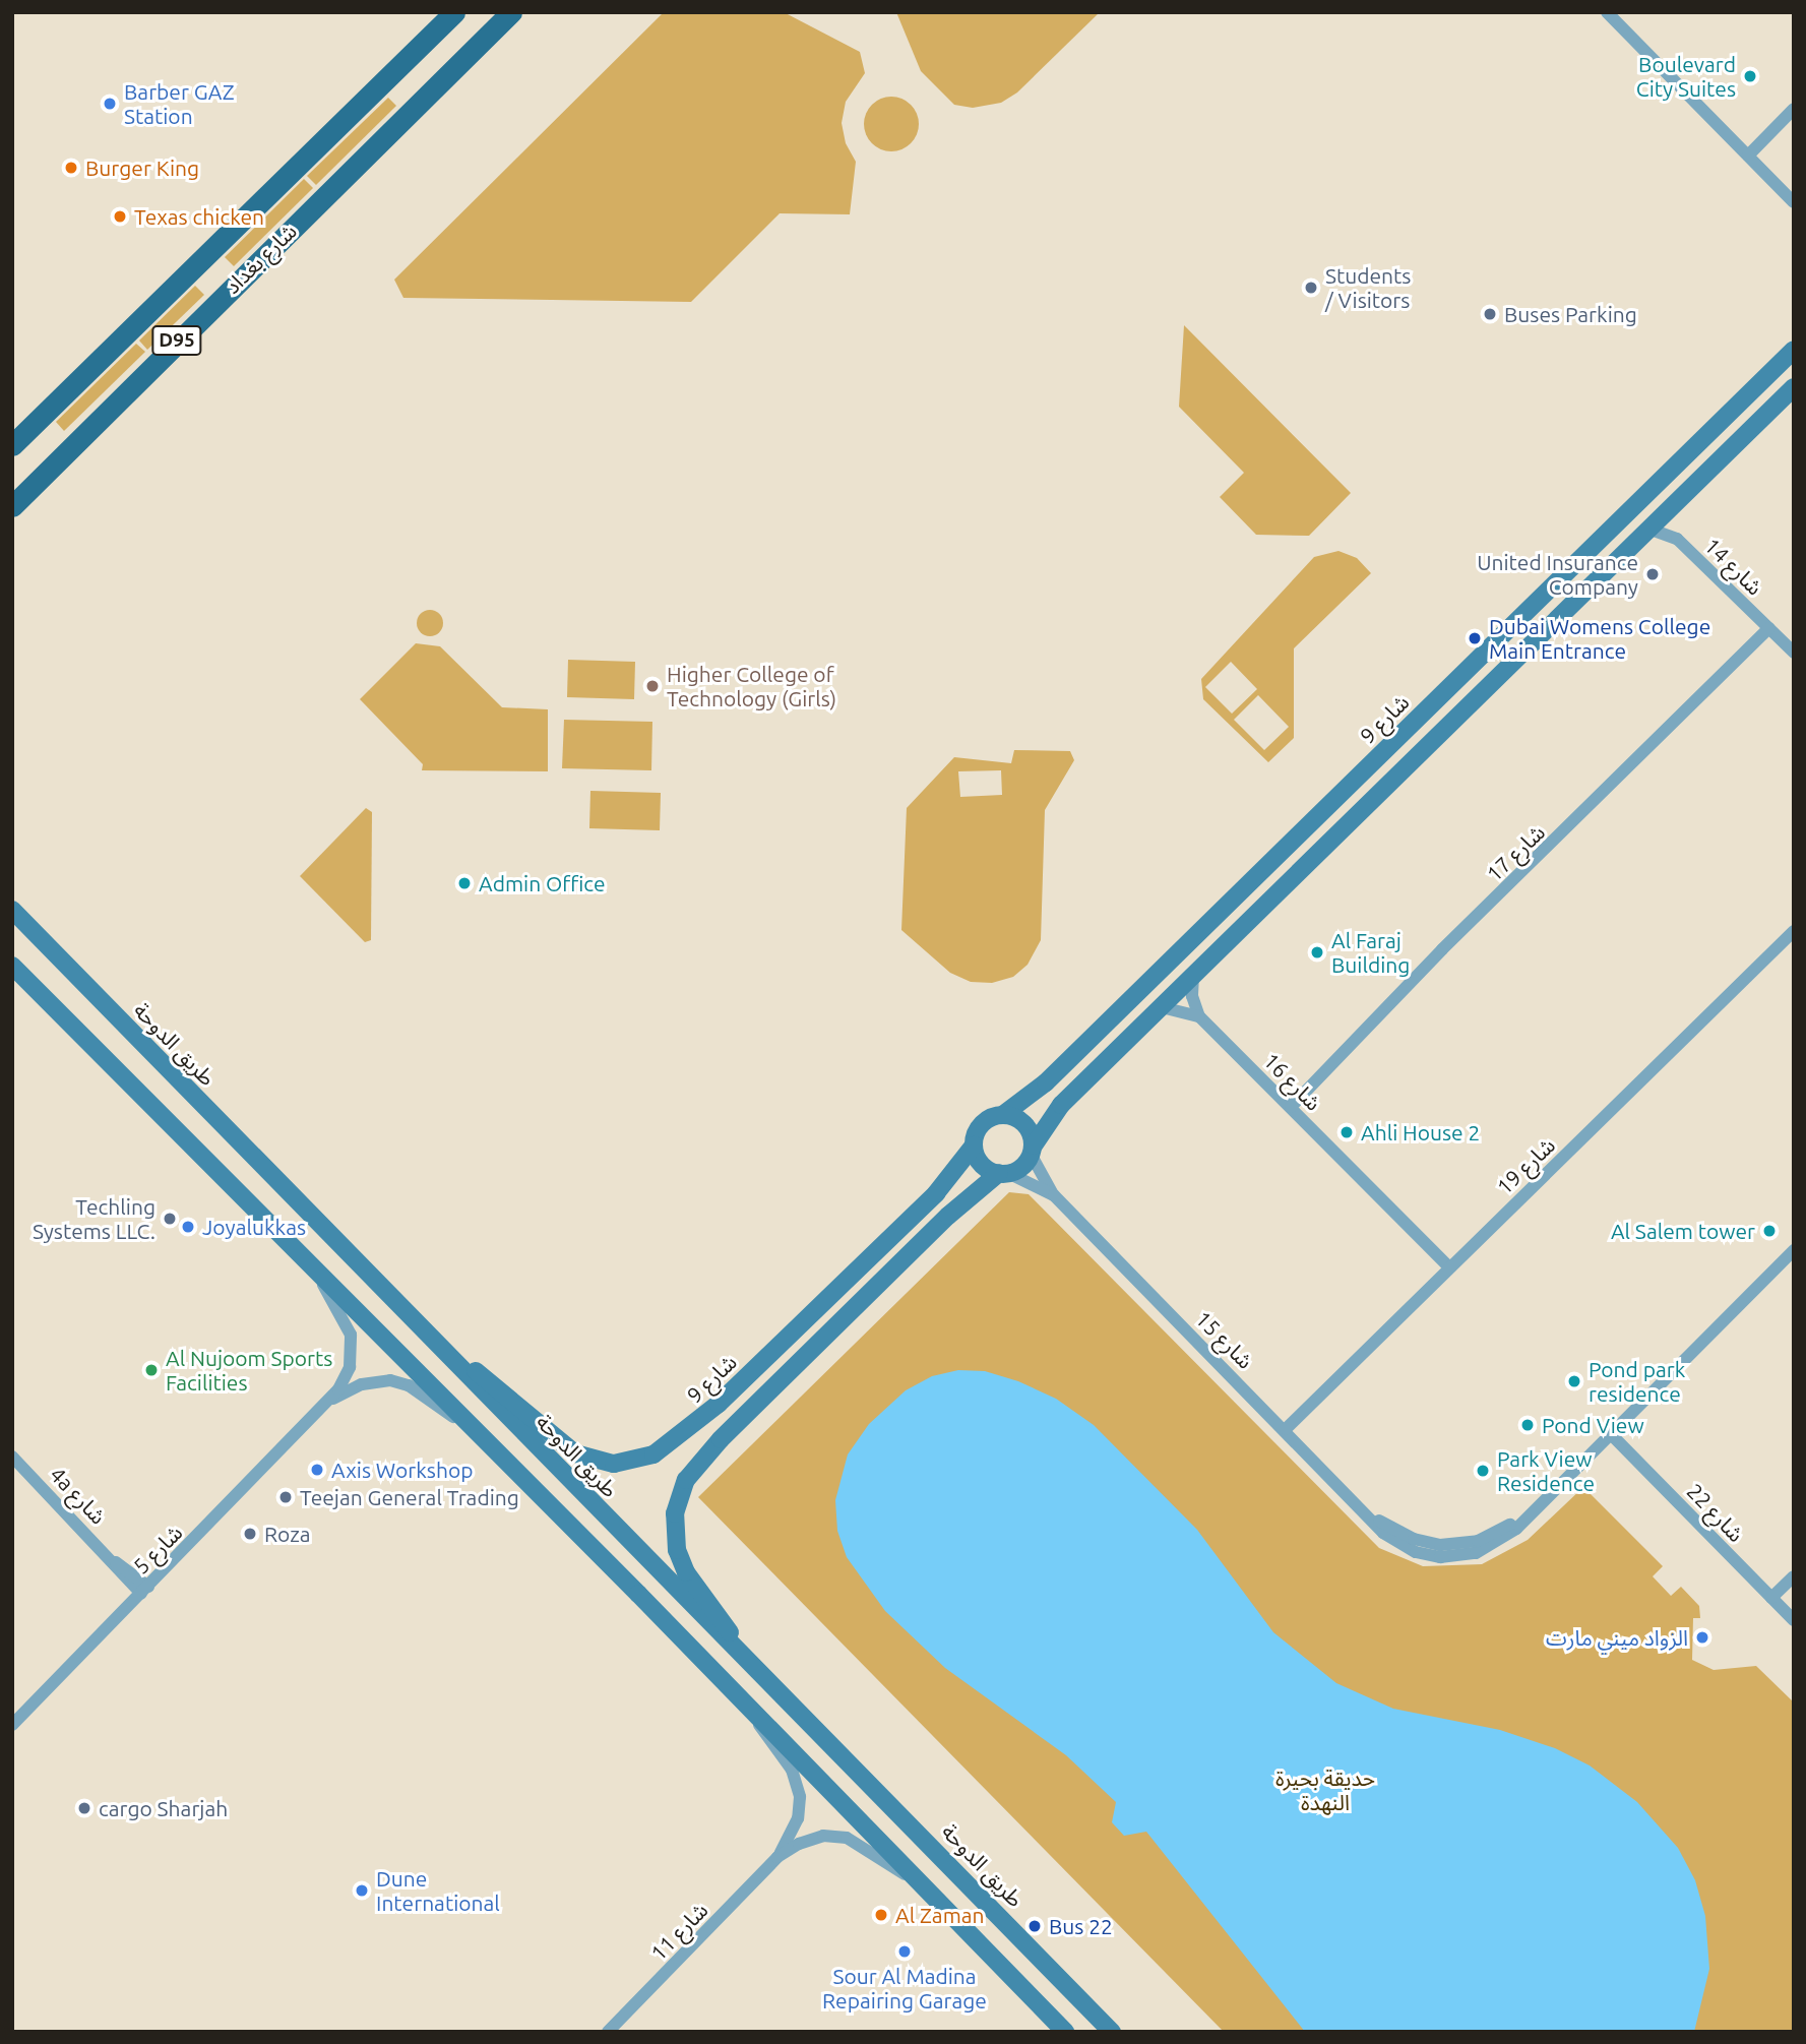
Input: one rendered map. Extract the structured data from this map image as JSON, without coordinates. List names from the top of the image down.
{
  "streets": {
    "main road": ["شارع بغداد", "D95"],
    "street": [
      "شارع 14",
      "شارع 9",
      "شارع 17",
      "طريق الدوحة",
      "شارع 16",
      "شارع 19",
      "شارع 15",
      "4a شارع",
      "شارع 22",
      "شارع 5",
      "شارع 11"
    ]
  },
  "crossings": [
    ["شارع 14", "شارع 17"],
    ["شارع 9", "طريق الدوحة"],
    ["شارع 9", "شارع 15"],
    ["شارع 17", "شارع 16"],
    ["شارع 16", "شارع 19"],
    ["شارع 19", "شارع 15"],
    ["شارع 15", "شارع 22"],
    ["4a شارع", "شارع 5"]
  ],
  "parks": ["حديقة بحيرة النهدة"],
  "places": [
    "Boulevard City Suites",
    "Barber GAZ Station",
    "Burger King",
    "Texas chicken",
    "Students / Visitors",
    "Buses Parking",
    "United Insurance Company",
    "Dubai Womens College Main Entrance",
    "Higher College of Technology (Girls)",
    "Admin Office",
    "Al Faraj Building",
    "Ahli House 2",
    "Techling Systems LLC.",
    "Joyalukkas",
    "Al Salem tower",
    "Al Nujoom Sports Facilities",
    "Pond park residence",
    "Pond View",
    "Axis Workshop",
    "Park View Residence",
    "Teejan General Trading",
    "Roza",
    "الزواد ميني مارت",
    "cargo Sharjah",
    "Dune International",
    "Al Zaman",
    "Bus 22",
    "Sour Al Madina Repairing Garage"
  ]
}
